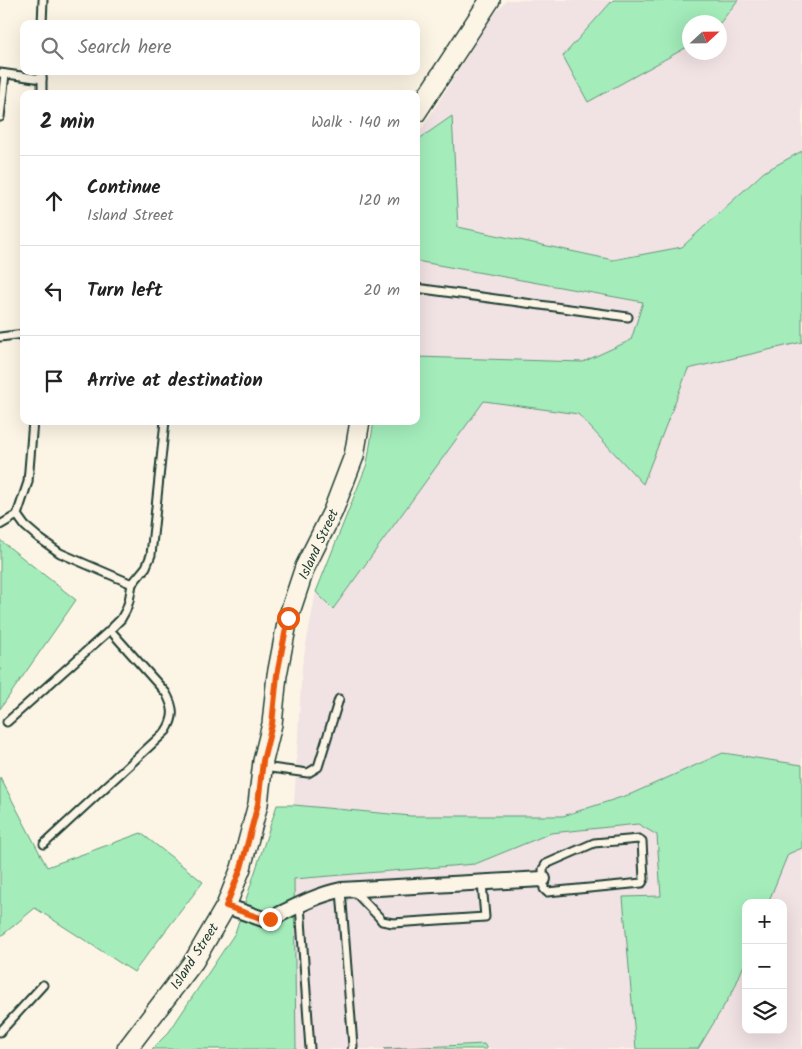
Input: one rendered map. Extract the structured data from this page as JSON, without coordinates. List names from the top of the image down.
{
  "streets": {
    "street": ["Island Street"]
  },
  "north": "right",
  "page": {
    "search": "Search here",
    "heading": ["2 min", "Walk · 140 m"],
    "list": [
      ["Continue", "Island Street", "120 m"],
      ["Turn left", "20 m"],
      "Arrive at destination"
    ],
    "map_buttons": ["+", "−"]
  }
}
